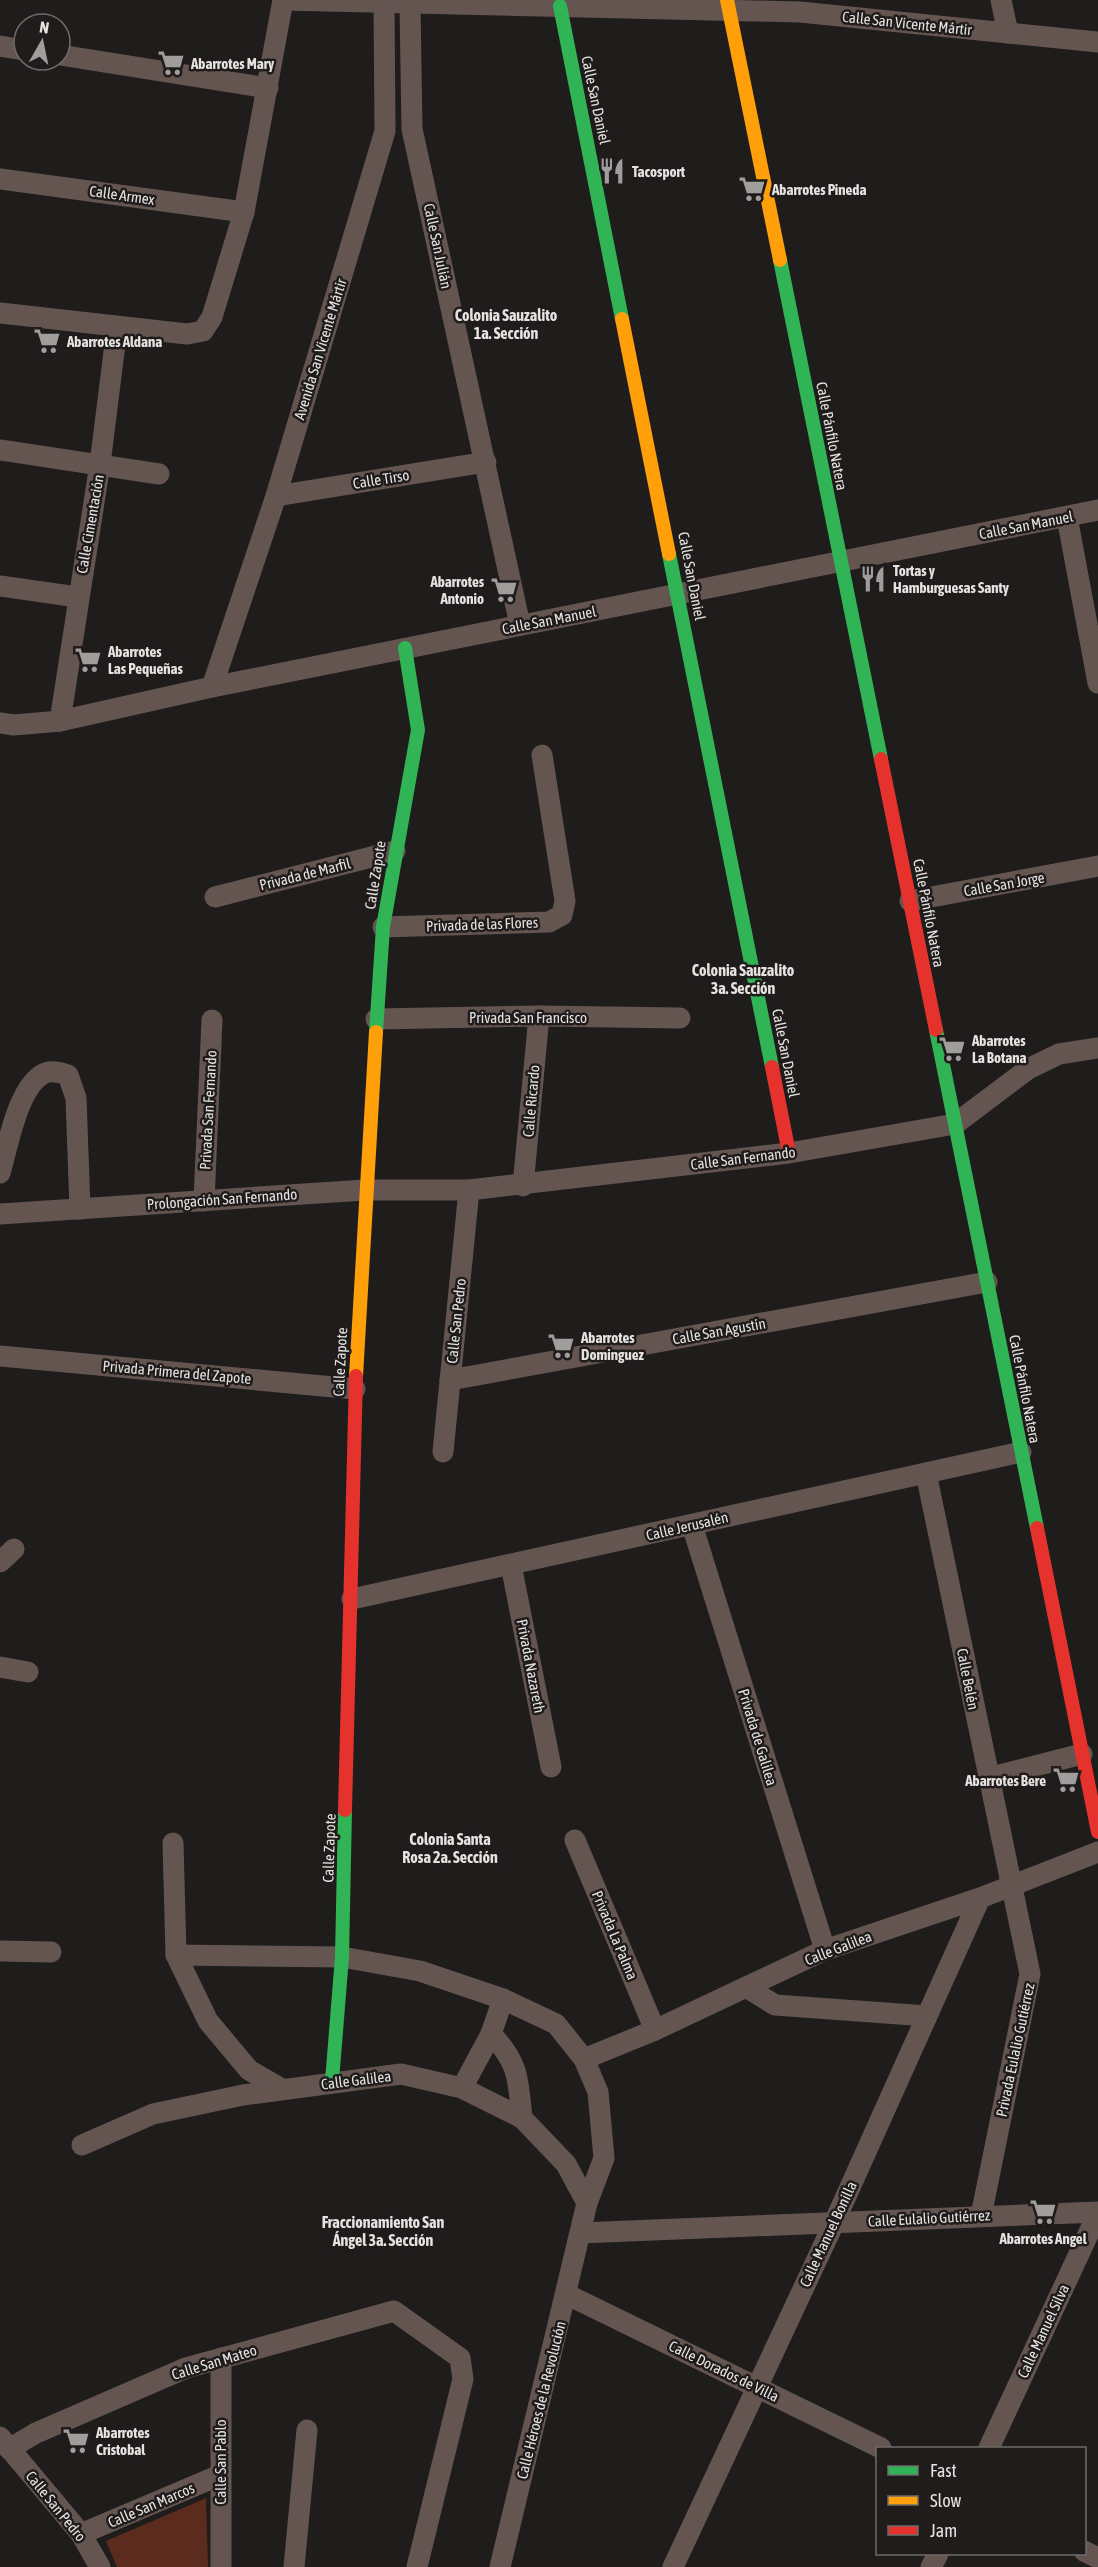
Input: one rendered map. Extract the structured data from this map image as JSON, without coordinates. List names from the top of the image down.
{
  "streets": {
    "street": [
      "Calle San Vicente Mártir",
      "Calle San Daniel",
      "Calle Armex",
      "Calle San Julián",
      "Avenida San Vicente Mártir",
      "Calle Pánfilo Natera",
      "Calle Tirso",
      "Calle Cimentación",
      "Calle San Manuel",
      "Privada de Marfil",
      "Calle Zapote",
      "Calle San Jorge",
      "Privada de las Flores",
      "Privada San Francisco",
      "Calle Ricardo",
      "Privada San Fernando",
      "Calle San Fernando",
      "Prolongación San Fernando",
      "Calle San Pedro",
      "Calle San Agustín",
      "Privada Primera del Zapote",
      "Calle Jerusalén",
      "Privada Nazareth",
      "Calle Belén",
      "Privada de Galilea",
      "Privada La Palma",
      "Calle Galilea",
      "Privada Eulalio Gutiérrez",
      "Calle Eulalio Gutiérrez",
      "Calle Manuel Bonilla",
      "Calle Manuel Silva",
      "Calle San Mateo",
      "Calle Dorados de Villa",
      "Calle Héroes de la Revolución",
      "Calle San Pablo",
      "Calle San Marcos"
    ]
  },
  "crossings": [
    ["Calle San Vicente Mártir", "Calle San Daniel"],
    ["Calle San Vicente Mártir", "Calle San Julián"],
    ["Calle San Vicente Mártir", "Avenida San Vicente Mártir"],
    ["Calle San Vicente Mártir", "Calle Pánfilo Natera"],
    ["Calle San Daniel", "Calle San Manuel"],
    ["Calle San Daniel", "Calle San Fernando"],
    ["Calle San Julián", "Calle Tirso"],
    ["Calle San Julián", "Calle San Manuel"],
    ["Avenida San Vicente Mártir", "Calle Tirso"],
    ["Avenida San Vicente Mártir", "Calle San Manuel"],
    ["Calle Pánfilo Natera", "Calle San Manuel"],
    ["Calle Pánfilo Natera", "Calle San Jorge"],
    ["Calle Pánfilo Natera", "Calle San Fernando"],
    ["Calle Pánfilo Natera", "Calle San Agustín"],
    ["Calle Pánfilo Natera", "Calle Jerusalén"],
    ["Calle Cimentación", "Calle San Manuel"],
    ["Calle San Manuel", "Calle Zapote"],
    ["Privada de Marfil", "Calle Zapote"],
    ["Calle Zapote", "Privada de las Flores"],
    ["Calle Zapote", "Privada San Francisco"],
    ["Calle Zapote", "Calle San Fernando"],
    ["Calle Zapote", "Prolongación San Fernando"],
    ["Calle Zapote", "Privada Primera del Zapote"],
    ["Calle Zapote", "Calle Jerusalén"],
    ["Calle Zapote", "Calle Galilea"],
    ["Privada San Francisco", "Calle Ricardo"],
    ["Calle Ricardo", "Calle San Fernando"],
    ["Privada San Fernando", "Prolongación San Fernando"],
    ["Calle San Fernando", "Prolongación San Fernando"],
    ["Calle San Fernando", "Calle San Pedro"],
    ["Calle San Pedro", "Calle San Agustín"],
    ["Calle San Pedro", "Calle San Mateo"],
    ["Calle San Pedro", "Calle San Marcos"],
    ["Calle Jerusalén", "Privada Nazareth"],
    ["Calle Jerusalén", "Calle Belén"],
    ["Calle Jerusalén", "Privada de Galilea"],
    ["Calle Belén", "Calle Galilea"],
    ["Calle Belén", "Privada Eulalio Gutiérrez"],
    ["Privada de Galilea", "Calle Galilea"],
    ["Privada La Palma", "Calle Galilea"],
    ["Calle Galilea", "Privada Eulalio Gutiérrez"],
    ["Calle Galilea", "Calle Manuel Bonilla"],
    ["Privada Eulalio Gutiérrez", "Calle Eulalio Gutiérrez"],
    ["Calle Eulalio Gutiérrez", "Calle Manuel Bonilla"],
    ["Calle Eulalio Gutiérrez", "Calle Manuel Silva"],
    ["Calle Eulalio Gutiérrez", "Calle Héroes de la Revolución"],
    ["Calle Manuel Bonilla", "Calle Dorados de Villa"],
    ["Calle San Mateo", "Calle San Pablo"],
    ["Calle Dorados de Villa", "Calle Héroes de la Revolución"],
    ["Calle San Pablo", "Calle San Marcos"]
  ],
  "districts": [
    "Colonia Sauzalito 1a. Sección",
    "Colonia Sauzalito 3a. Sección",
    "Colonia Santa Rosa 2a. Sección",
    "Fraccionamiento San Ángel 3a. Sección"
  ],
  "places": {
    "supermarket": [
      "Abarrotes Mary",
      "Abarrotes Pineda",
      "Abarrotes Aldana",
      "Abarrotes Antonio",
      "Abarrotes Las Pequeñas",
      "Abarrotes La Botana",
      "Abarrotes Dominguez",
      "Abarrotes Bere",
      "Abarrotes Angel",
      "Abarrotes Cristobal"
    ],
    "restaurant": ["Tacosport", "Tortas y Hamburguesas Santy"]
  },
  "legend": ["Fast", "Slow", "Jam"],
  "north": "top"
}
